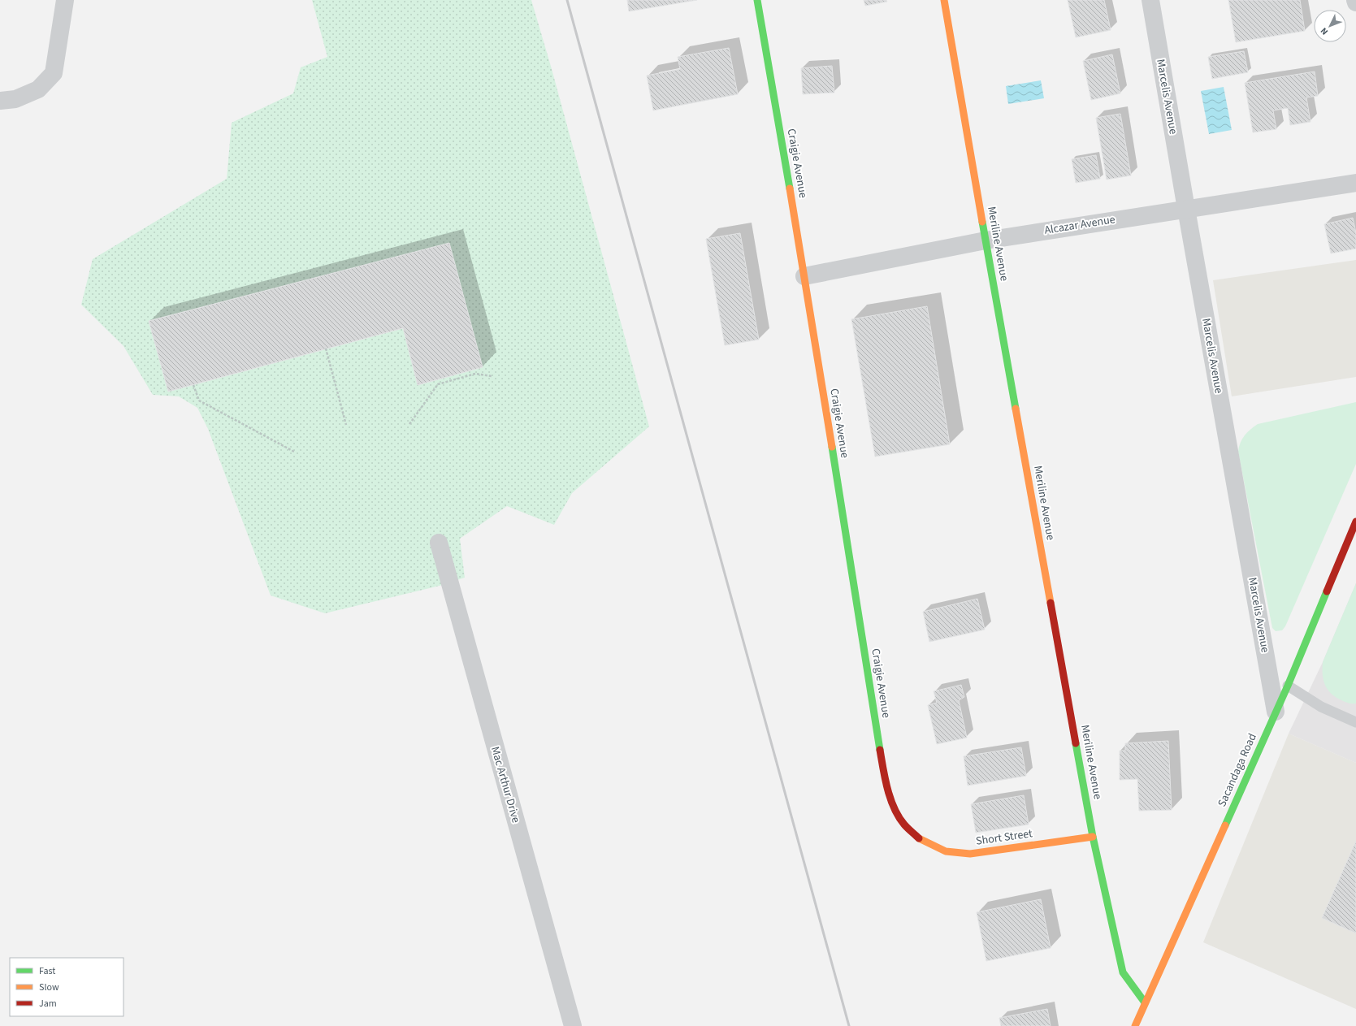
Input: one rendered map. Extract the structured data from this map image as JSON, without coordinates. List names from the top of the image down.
{
  "streets": {
    "street": [
      "Marcelis Avenue",
      "Craigie Avenue",
      "Alcazar Avenue",
      "Meriline Avenue",
      "Sacandaga Road",
      "Mac Arthur Drive",
      "Short Street"
    ]
  },
  "crossings": [
    ["Marcelis Avenue", "Alcazar Avenue"],
    ["Marcelis Avenue", "Sacandaga Road"],
    ["Craigie Avenue", "Alcazar Avenue"],
    ["Craigie Avenue", "Short Street"],
    ["Alcazar Avenue", "Meriline Avenue"],
    ["Meriline Avenue", "Sacandaga Road"],
    ["Meriline Avenue", "Short Street"]
  ],
  "legend": ["Fast", "Slow", "Jam"],
  "north": "bottom left"
}
